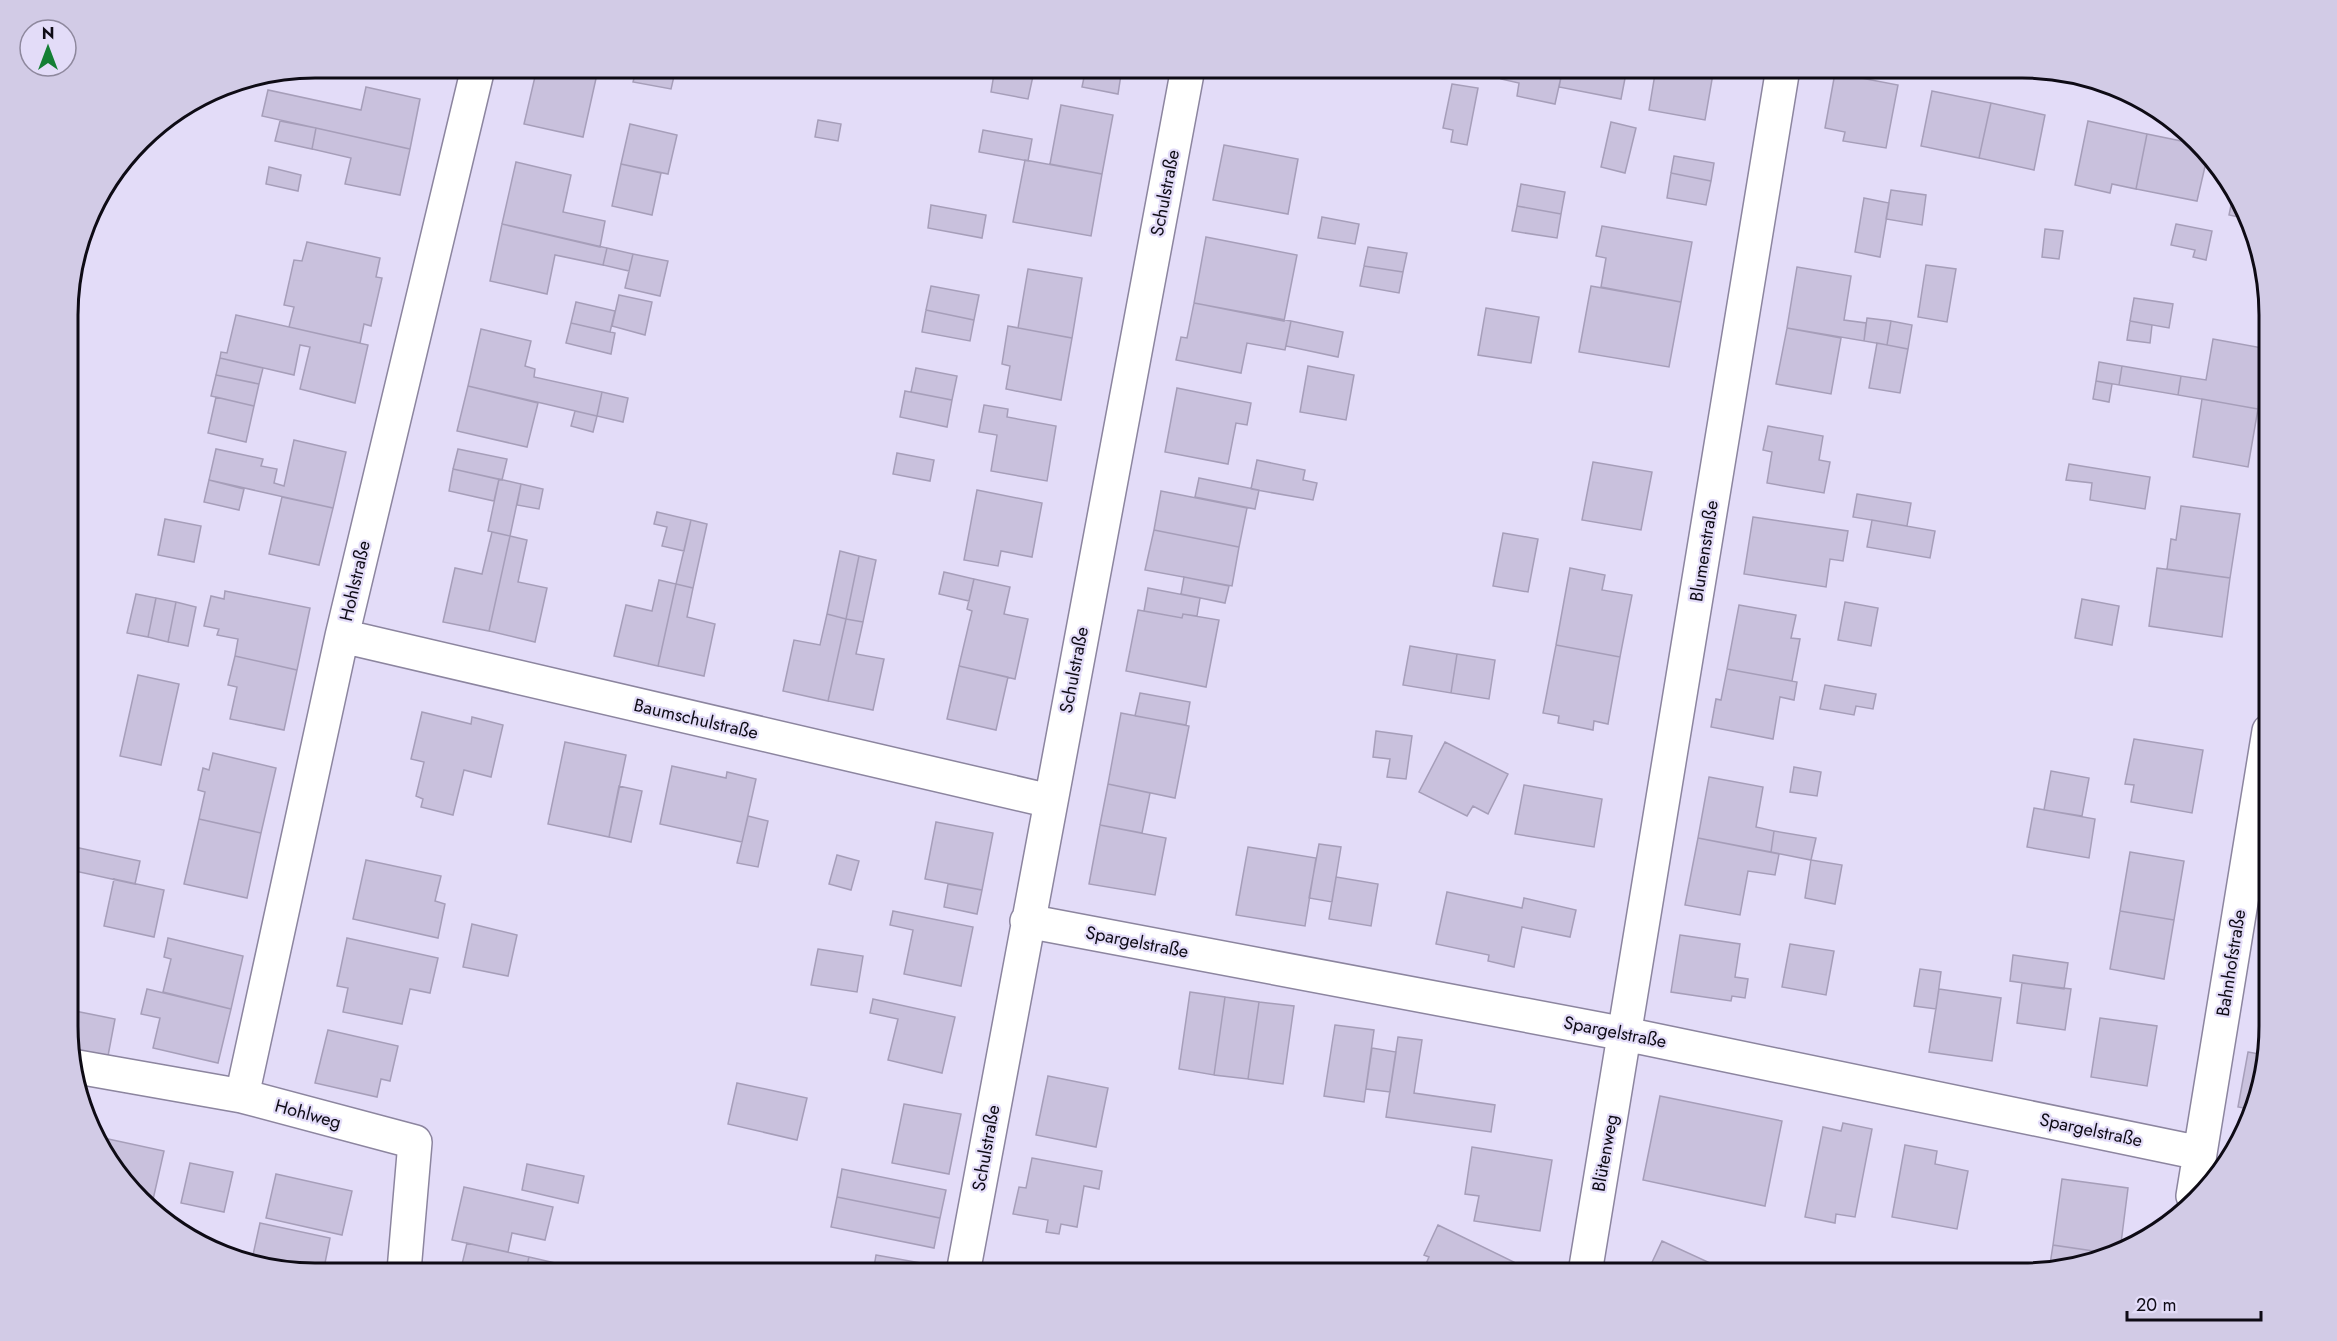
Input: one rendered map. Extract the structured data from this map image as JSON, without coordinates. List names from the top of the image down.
{
  "streets": {
    "street": [
      "Schulstraße",
      "Blumenstraße",
      "Hohlstraße",
      "Baumschulstraße",
      "Spargelstraße",
      "Bahnhofstraße",
      "Hohlweg",
      "Blütenweg"
    ]
  },
  "crossings": [
    ["Schulstraße", "Baumschulstraße"],
    ["Schulstraße", "Spargelstraße"],
    ["Blumenstraße", "Spargelstraße"],
    ["Blumenstraße", "Blütenweg"],
    ["Hohlstraße", "Baumschulstraße"],
    ["Hohlstraße", "Hohlweg"],
    ["Spargelstraße", "Bahnhofstraße"],
    ["Spargelstraße", "Blütenweg"]
  ],
  "scale_bar": "20 m",
  "north": "top"
}
